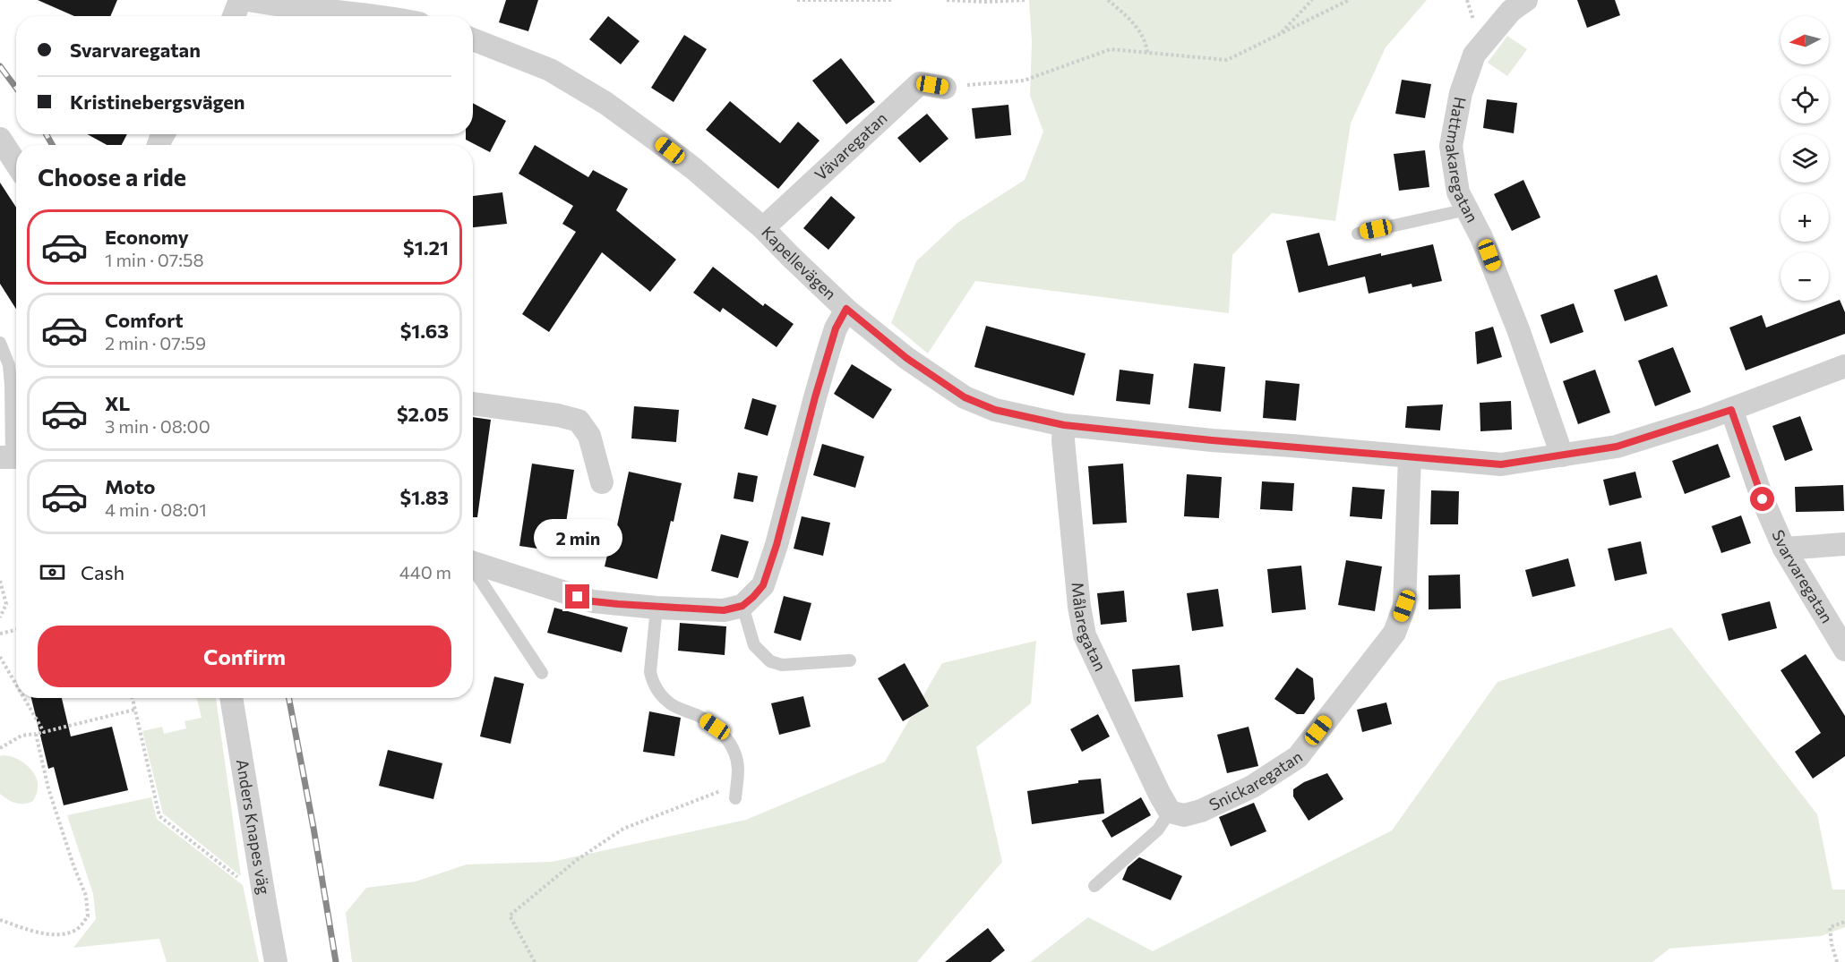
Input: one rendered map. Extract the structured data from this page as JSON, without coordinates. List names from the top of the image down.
{
  "streets": {
    "street": [
      "Vävaregatan",
      "Hattmakaregatan",
      "Kapellevägen",
      "Svarvaregatan",
      "Målaregatan",
      "Snickaregatan",
      "Anders Knapes väg"
    ]
  },
  "crossings": [
    ["Vävaregatan", "Kapellevägen"],
    ["Hattmakaregatan", "Kapellevägen"],
    ["Kapellevägen", "Svarvaregatan"],
    ["Kapellevägen", "Målaregatan"],
    ["Kapellevägen", "Snickaregatan"],
    ["Målaregatan", "Snickaregatan"]
  ],
  "north": "left",
  "page": {
    "map_buttons": ["+", "−"],
    "banner": ["Svarvaregatan", "Kristinebergsvägen"],
    "heading": "Choose a ride",
    "list": [
      {
        "name": "Economy",
        "note": "1 min · 07:58",
        "value": "$1.21"
      },
      {
        "name": "Comfort",
        "note": "2 min · 07:59",
        "value": "$1.63"
      },
      {
        "name": "XL",
        "note": "3 min · 08:00",
        "value": "$2.05"
      },
      {
        "name": "Moto",
        "note": "4 min · 08:01",
        "value": "$1.83"
      }
    ],
    "bubble": "2 min",
    "pay": ["Cash", "440 m"],
    "buttons": "Confirm"
  }
}
